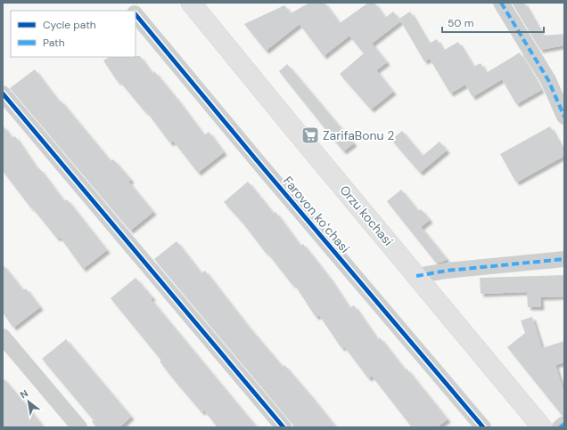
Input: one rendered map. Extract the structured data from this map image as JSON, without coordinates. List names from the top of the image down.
{
  "streets": {
    "main road": ["Orzu kochasi"],
    "street": ["Farovon koʻchasi"]
  },
  "places": {
    "supermarket": ["ZarifaBonu 2"]
  },
  "legend": ["Cycle path", "Path"],
  "scale_bar": "50 m",
  "north": "top left"
}
